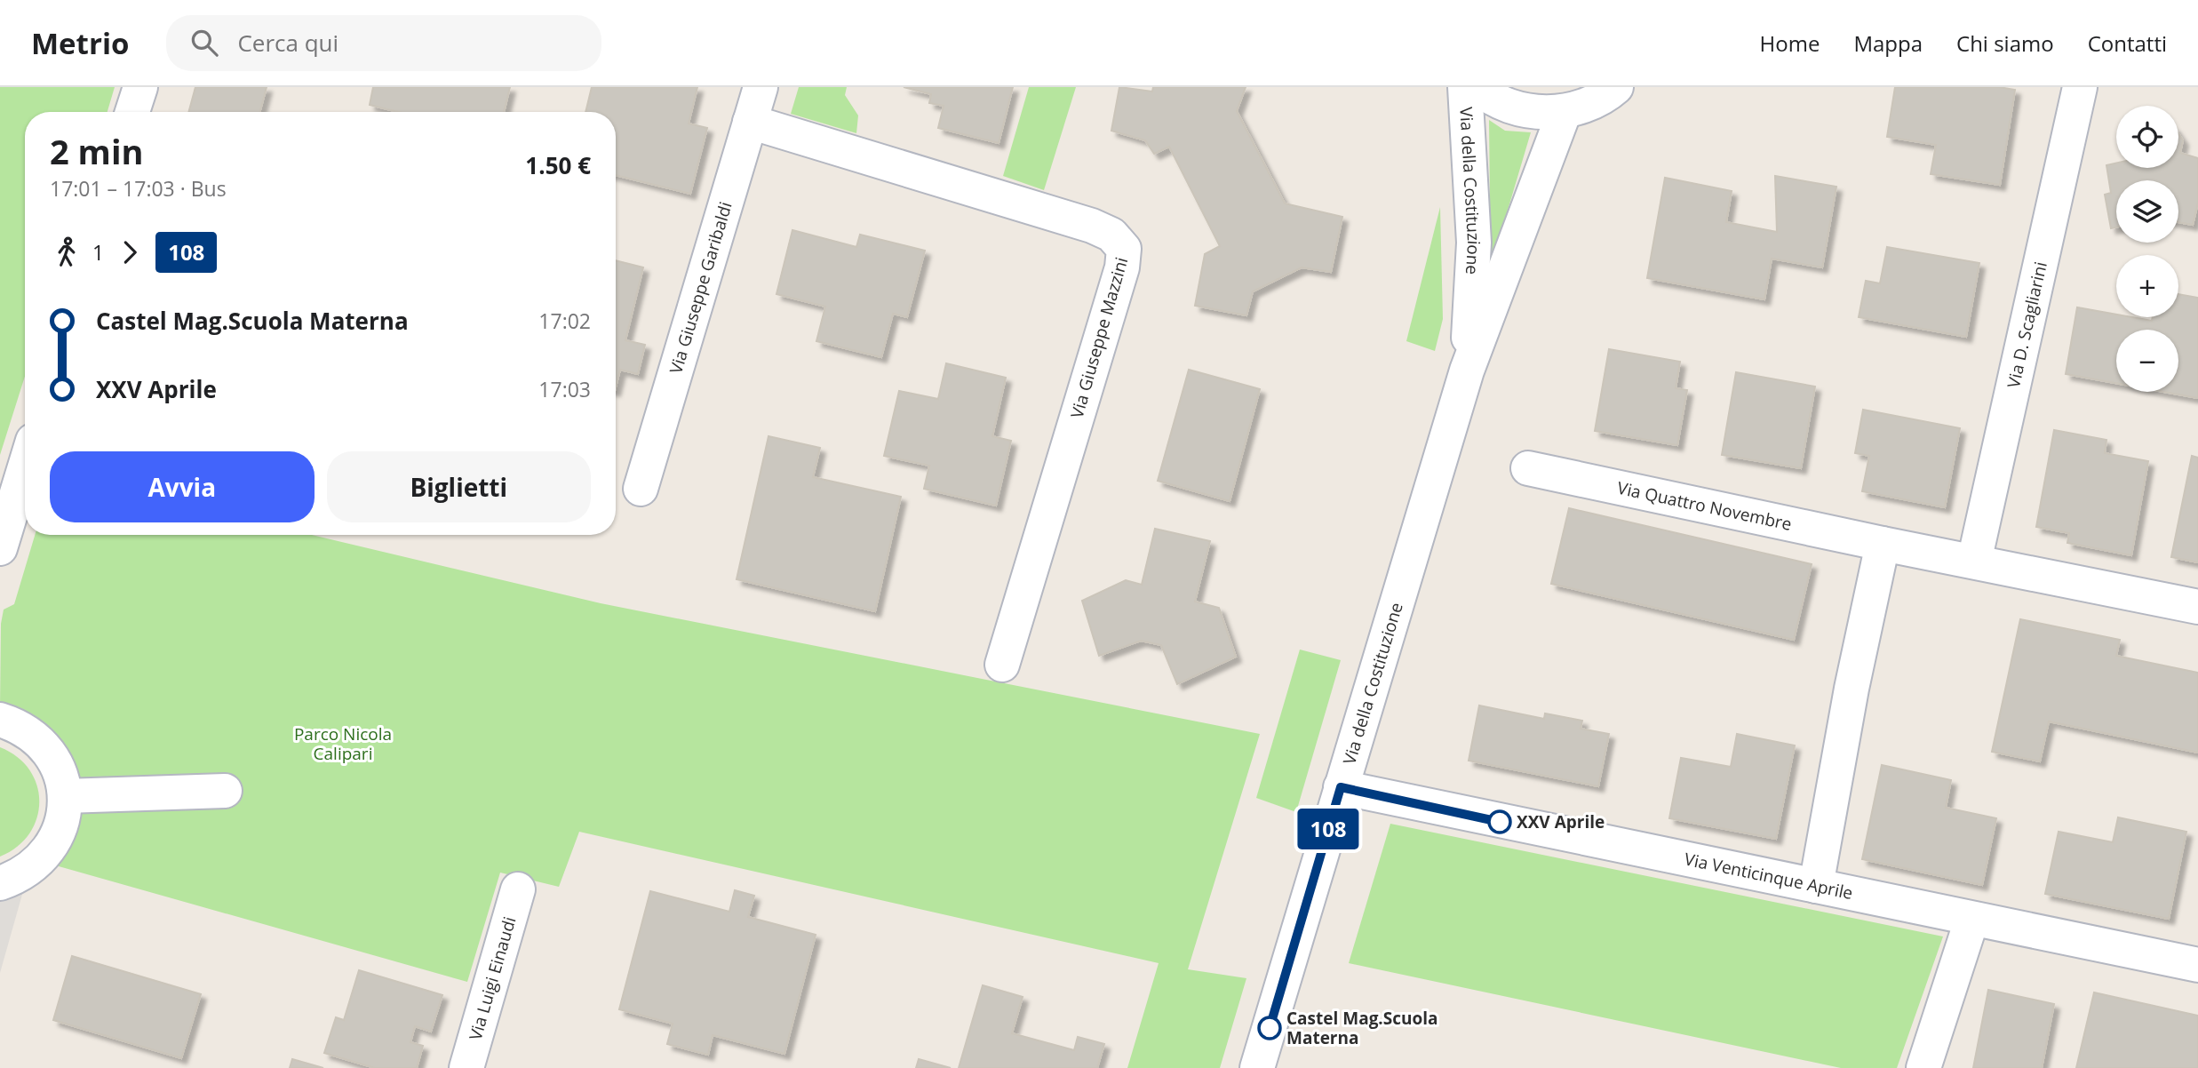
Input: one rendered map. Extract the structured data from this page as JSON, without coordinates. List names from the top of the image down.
{
  "streets": {
    "street": [
      "Via della Costituzione",
      "Via Giuseppe Garibaldi",
      "Via D. Scagliarini",
      "Via Giuseppe Mazzini",
      "Via Quattro Novembre",
      "Via Venticinque Aprile",
      "Via Luigi Einaudi"
    ]
  },
  "crossings": [
    ["Via della Costituzione", "Via Venticinque Aprile"],
    ["Via Giuseppe Garibaldi", "Via Giuseppe Mazzini"],
    ["Via D. Scagliarini", "Via Quattro Novembre"]
  ],
  "parks": ["Parco Nicola Calipari"],
  "places": ["XXV Aprile", "Castel Mag.Scuola Materna"],
  "lines": ["bus line 108"],
  "page": {
    "header": "Metrio",
    "search": "Cerca qui",
    "nav": [
      "Home",
      "Mappa",
      "Chi siamo",
      "Contatti"
    ],
    "on_map": "108",
    "map_buttons": ["+", "−"],
    "heading": ["2 min", "17:01 – 17:03 · Bus", "1.50 €"],
    "legs": ["1", "108"],
    "list": [
      {
        "name": "Castel Mag.Scuola Materna",
        "value": "17:02"
      },
      {
        "name": "XXV Aprile",
        "value": "17:03"
      }
    ],
    "buttons": ["Avvia", "Biglietti"]
  }
}
